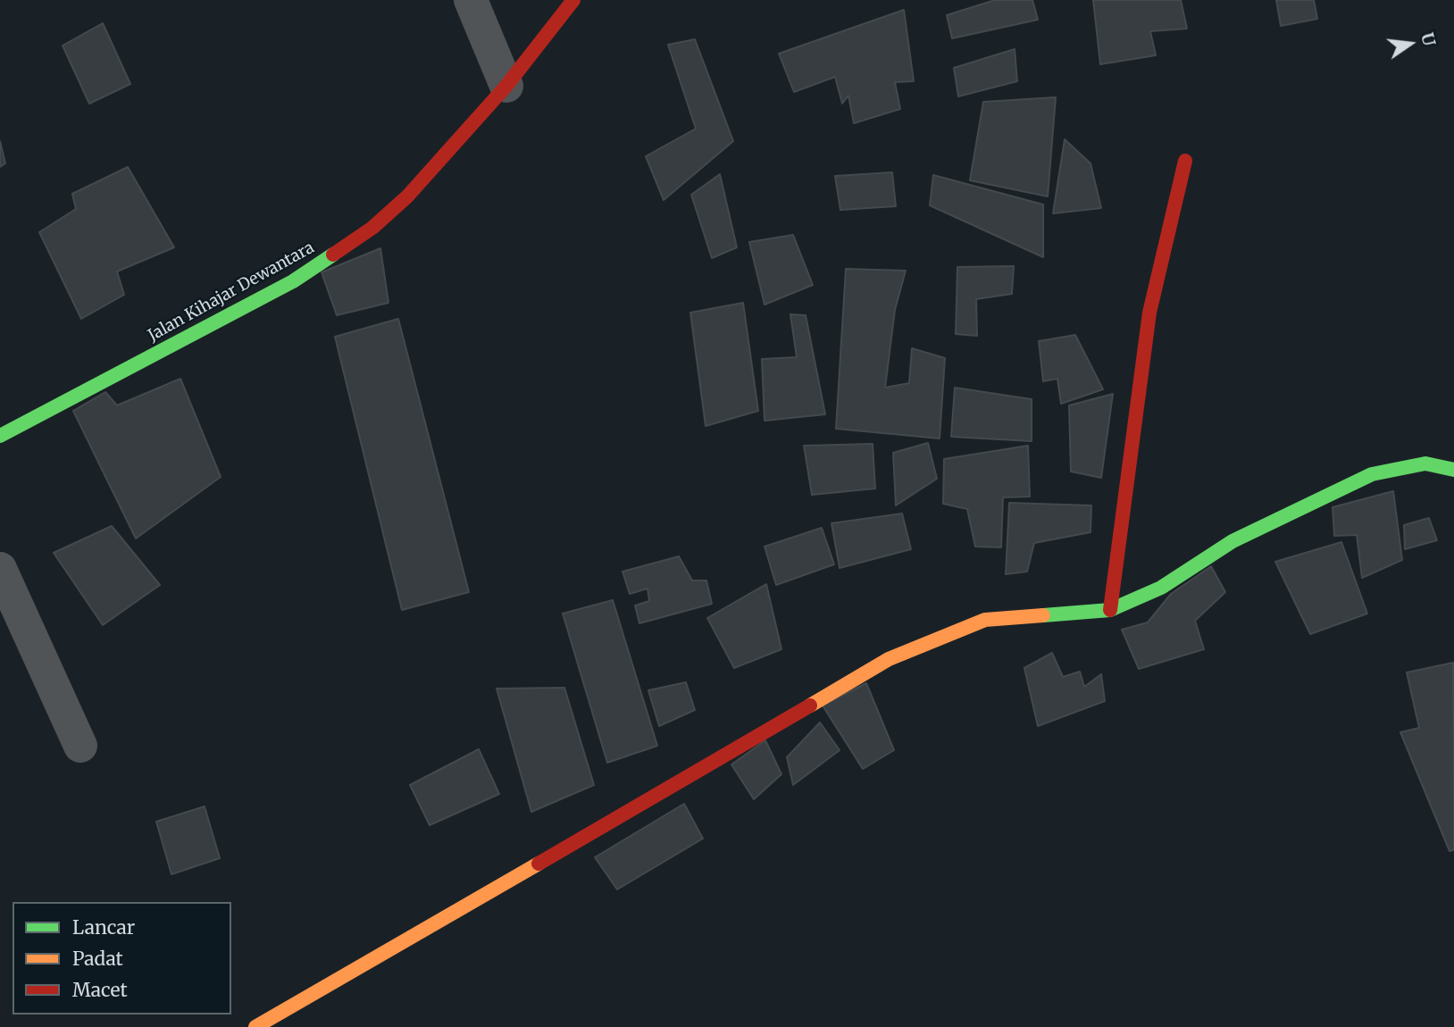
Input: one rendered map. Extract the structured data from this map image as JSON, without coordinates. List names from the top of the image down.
{
  "streets": {
    "street": ["Jalan Kihajar Dewantara"]
  },
  "legend": ["Lancar", "Padat", "Macet"],
  "north": "right"
}
